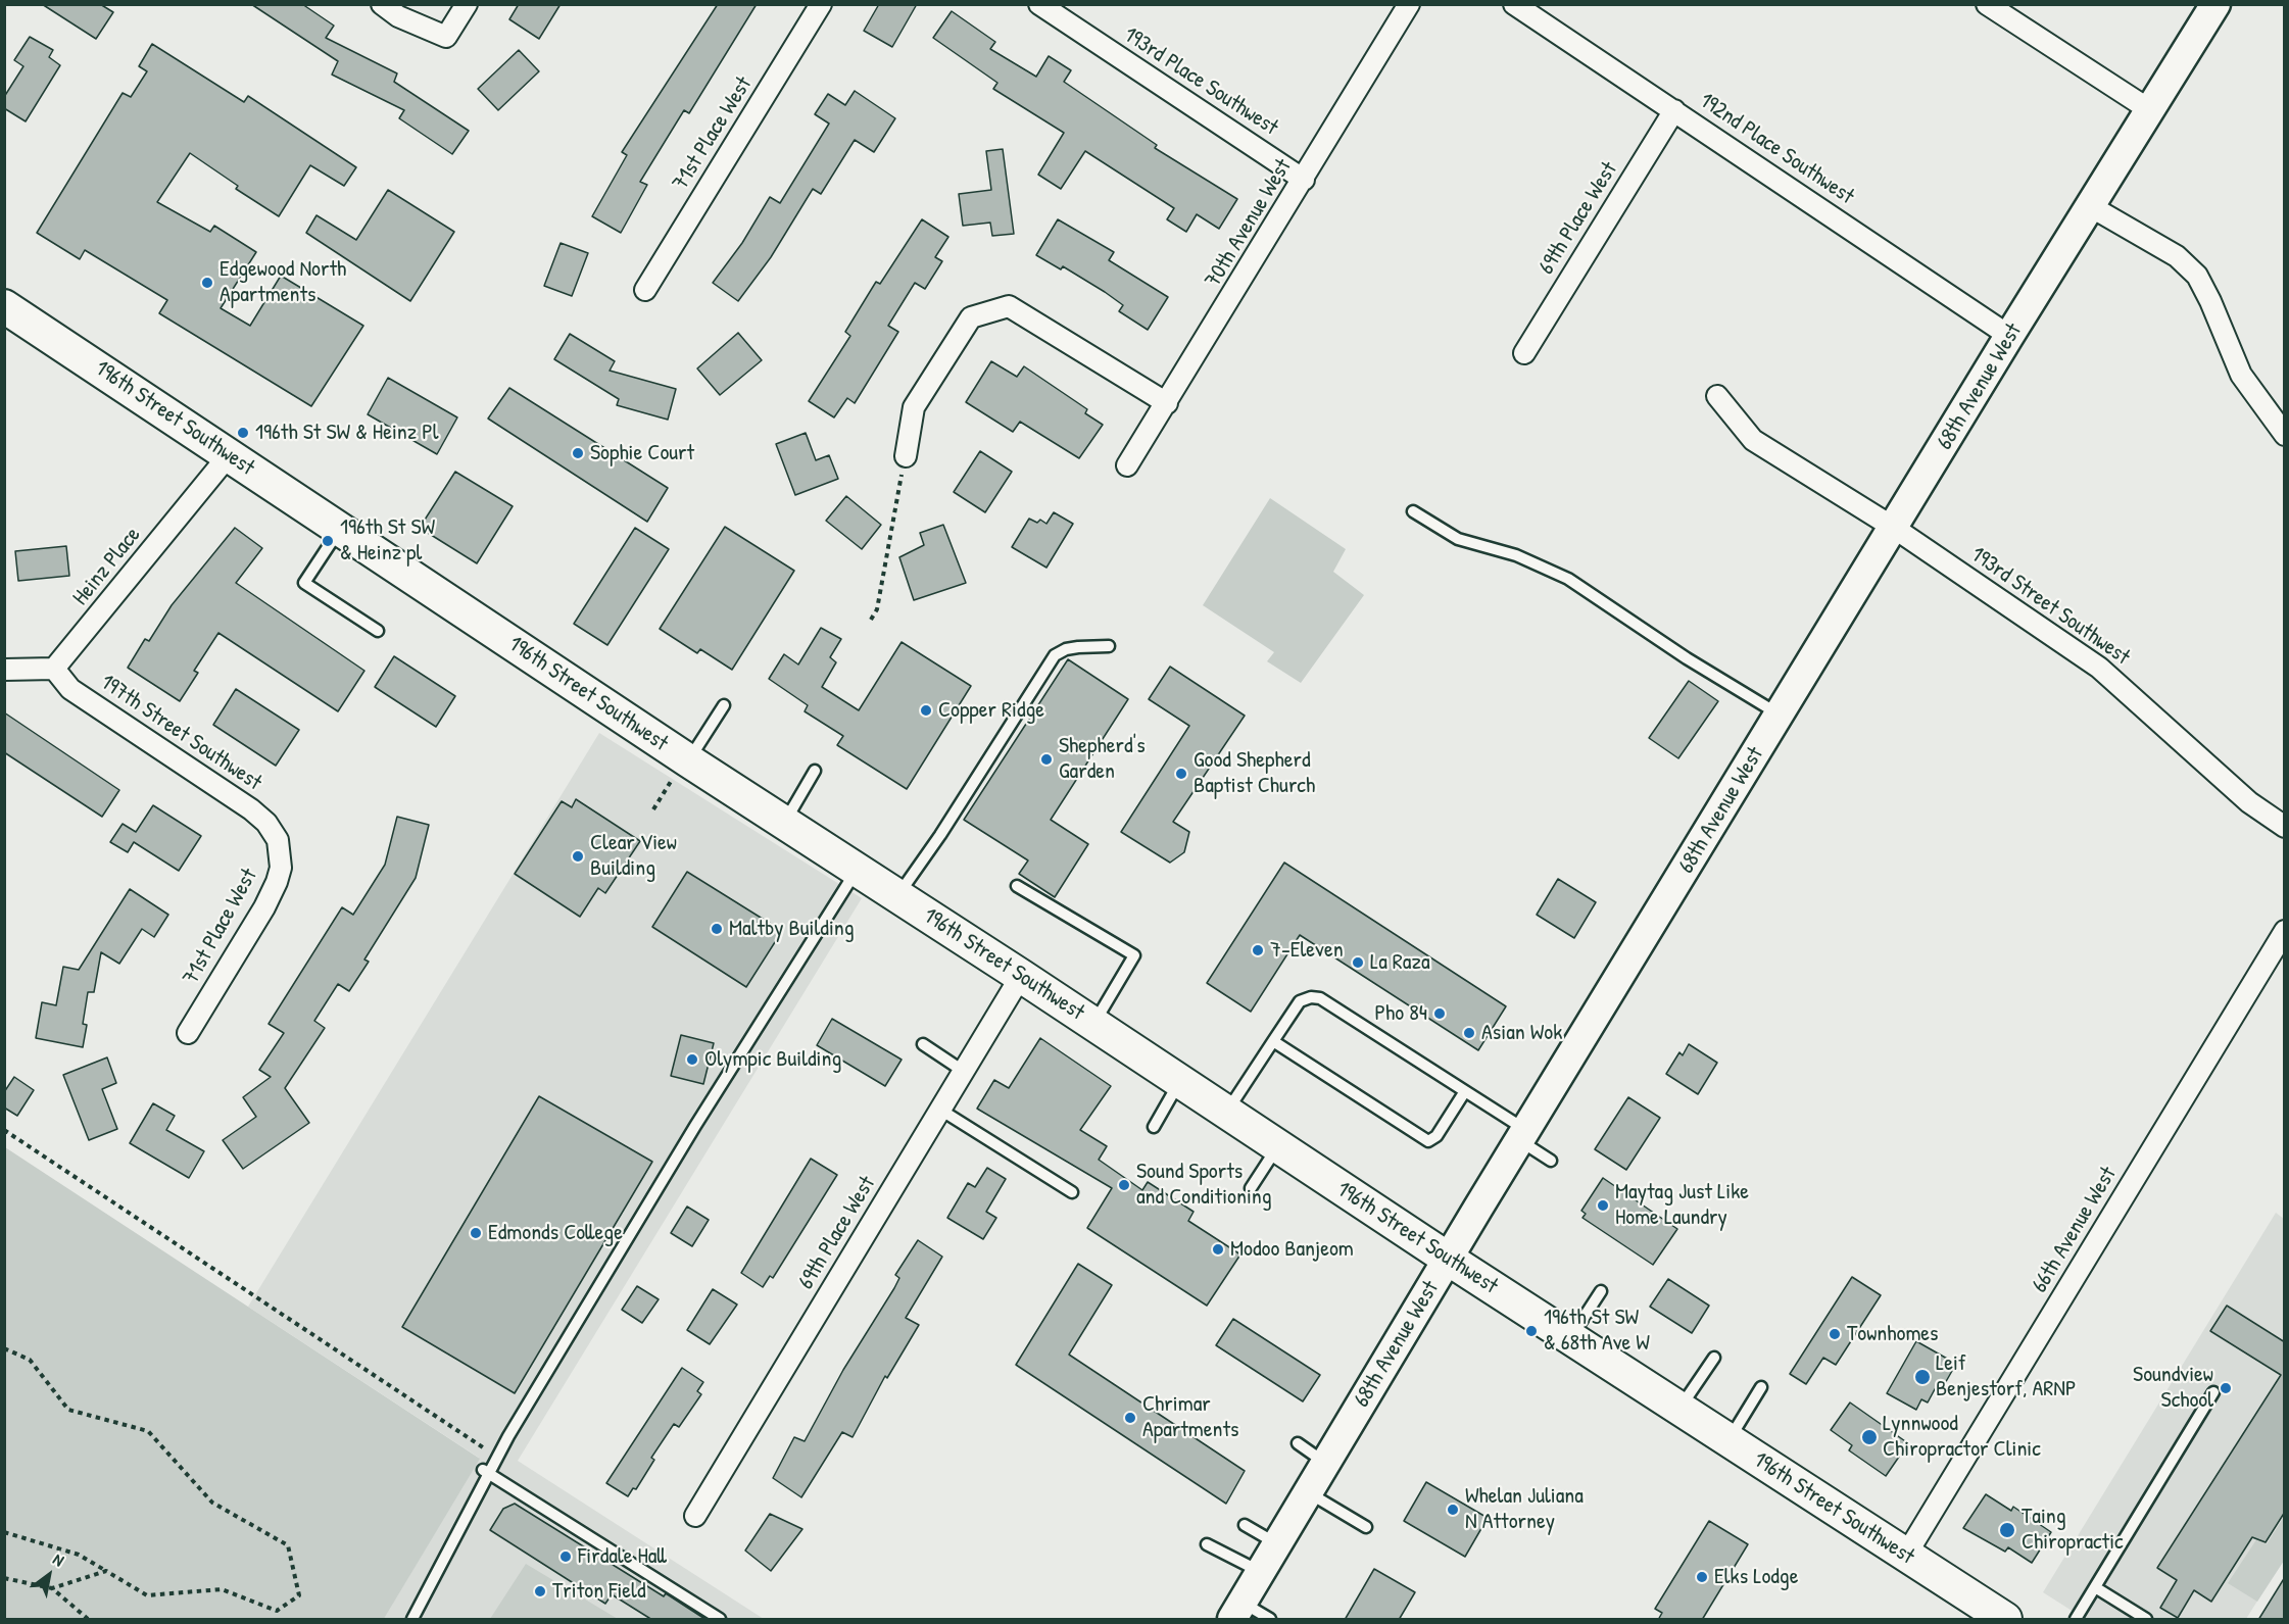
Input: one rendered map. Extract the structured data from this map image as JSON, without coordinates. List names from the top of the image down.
{
  "streets": {
    "main road": ["196th Street Southwest"],
    "street": [
      "193rd Place Southwest",
      "71st Place West",
      "192nd Place Southwest",
      "69th Place West",
      "70th Avenue West",
      "68th Avenue West",
      "Heinz Place",
      "193rd Street Southwest",
      "197th Street Southwest",
      "66th Avenue West"
    ]
  },
  "crossings": [
    ["193rd Place Southwest", "70th Avenue West"],
    ["71st Place West", "197th Street Southwest"],
    ["192nd Place Southwest", "69th Place West"],
    ["192nd Place Southwest", "68th Avenue West"],
    ["69th Place West", "196th Street Southwest"],
    ["68th Avenue West", "196th Street Southwest"],
    ["68th Avenue West", "193rd Street Southwest"],
    ["196th Street Southwest", "Heinz Place"],
    ["196th Street Southwest", "66th Avenue West"],
    ["Heinz Place", "197th Street Southwest"]
  ],
  "places": [
    "Edgewood North Apartments",
    "196th St SW & Heinz Pl",
    "Sophie Court",
    "196th St SW & Heinz pl",
    "Copper Ridge",
    "Shepherd's Garden",
    "Good Shepherd Baptist Church",
    "Clear View Building",
    "Maltby Building",
    "7-Eleven",
    "La Raza",
    "Pho 84",
    "Asian Wok",
    "Olympic Building",
    "Sound Sports and Conditioning",
    "Maytag Just Like Home Laundry",
    "Edmonds College",
    "Modoo Banjeom",
    "196th St SW & 68th Ave W",
    "Townhomes",
    "Leif Benjestorf, ARNP",
    "Soundview School",
    "Chrimar Apartments",
    "Lynnwood Chiropractor Clinic",
    "Whelan Juliana N Attorney",
    "Taing Chiropractic",
    "Firdale Hall",
    "Elks Lodge",
    "Triton Field"
  ],
  "north": "top right"
}
